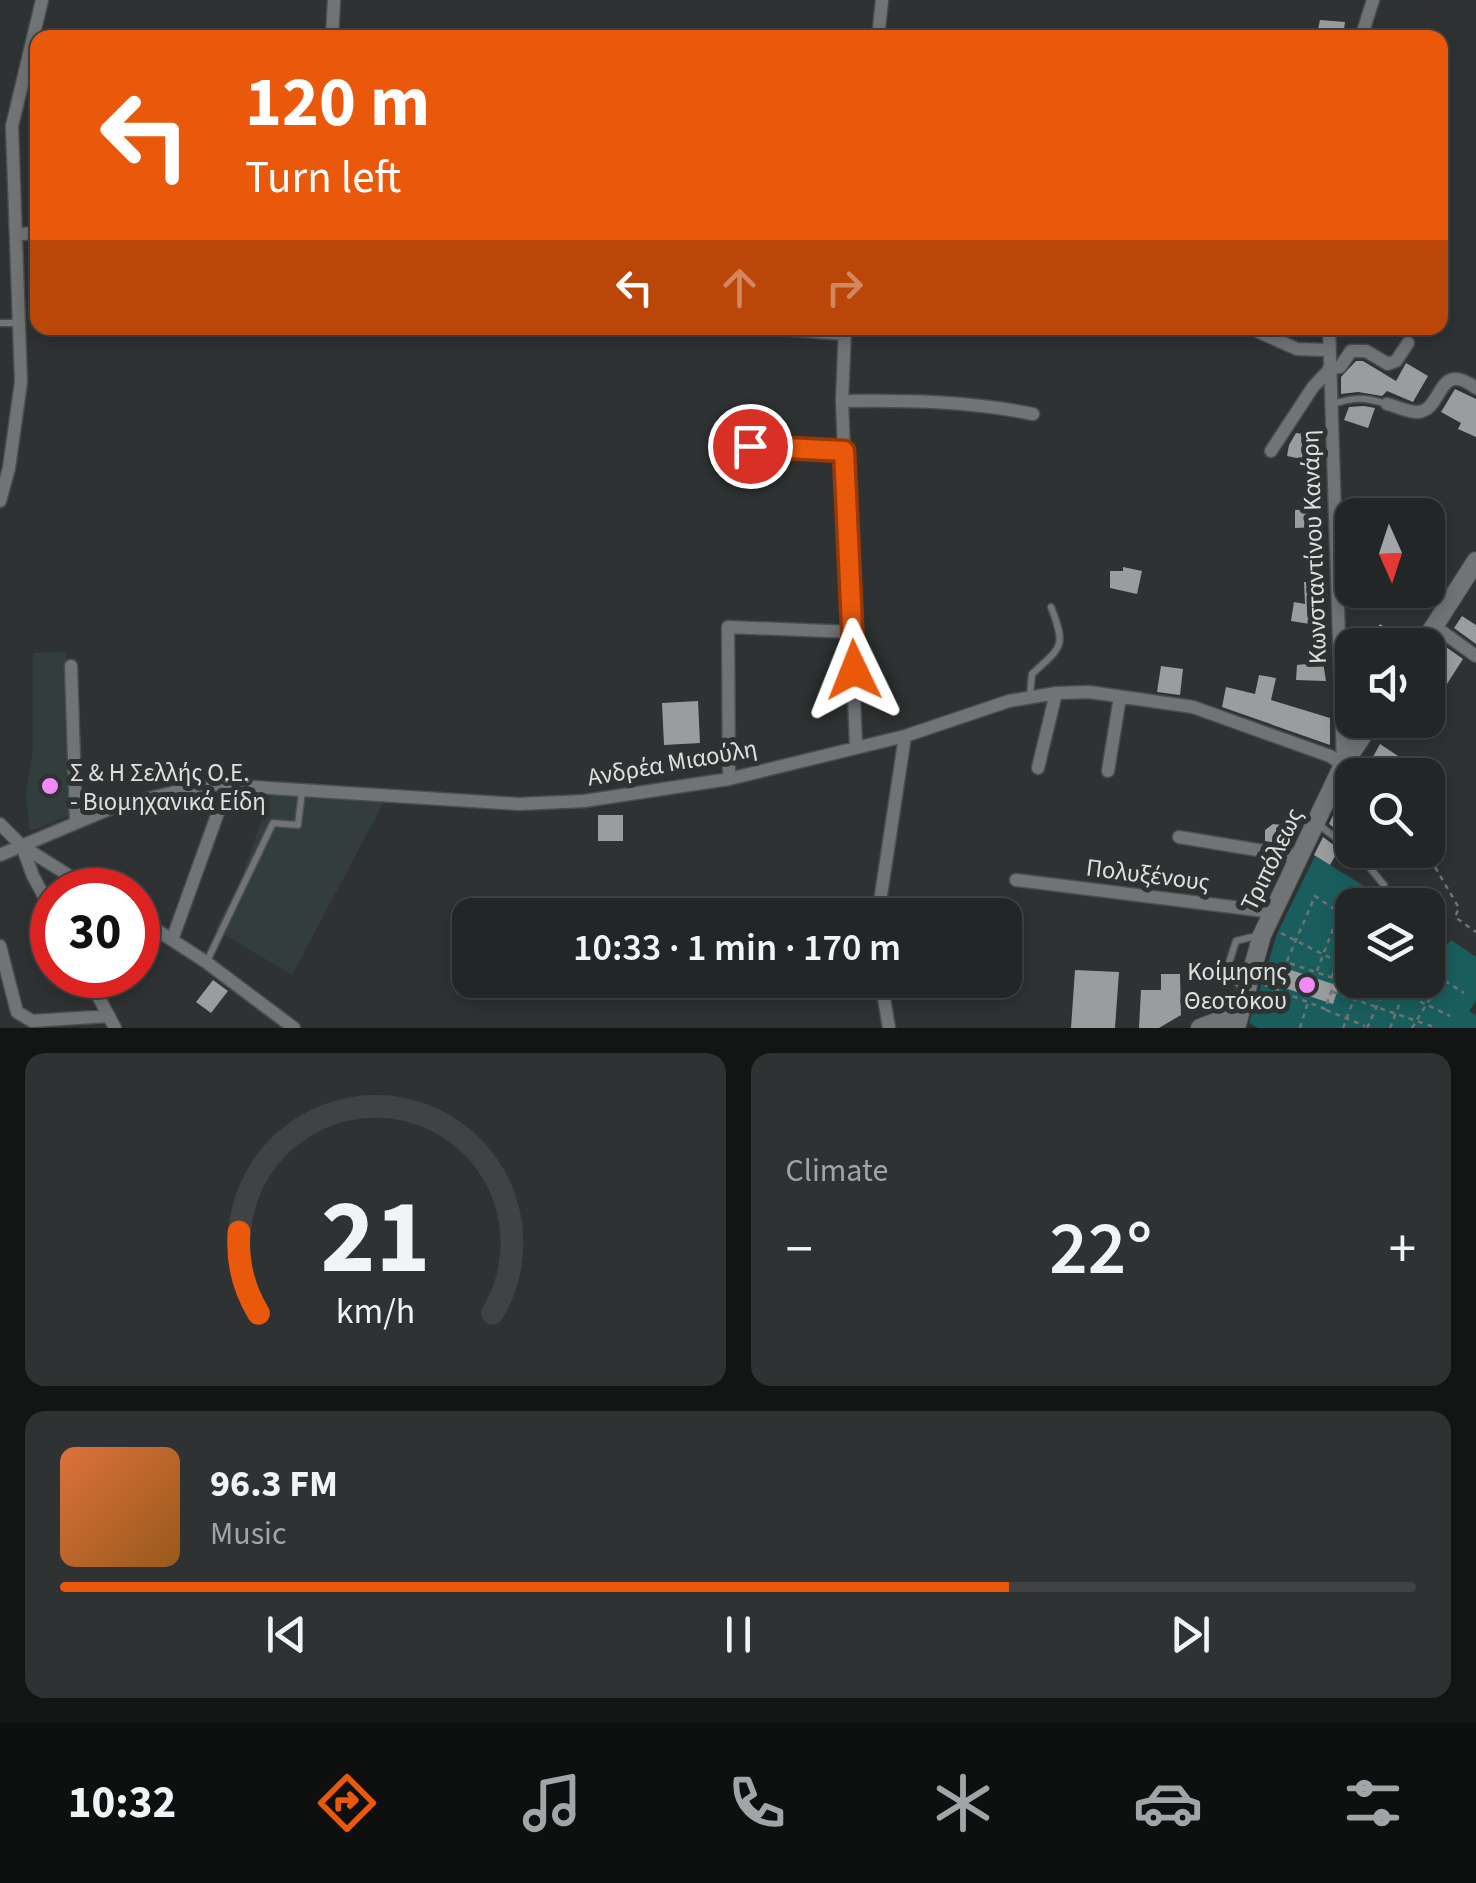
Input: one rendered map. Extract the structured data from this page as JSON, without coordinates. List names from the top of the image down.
{
  "streets": {
    "main road": ["Τριπόλεως"],
    "street": ["Κωνσταντίνου Κανάρη", "Ανδρέα Μιαούλη", "Πολυξένους"]
  },
  "crossings": [
    ["Τριπόλεως", "Πολυξένους"]
  ],
  "places": ["Σ & Η Σελλής Ο.Ε. - Βιομηχανικά Είδη", "Κοίμησης Θεοτόκου"],
  "north": "bottom",
  "page": {
    "turn": ["120 m", "Turn left"],
    "limit": "30",
    "trip": "10:33 · 1 min · 170 m",
    "tile": "Climate",
    "heat": ["−", "22°", "+"],
    "song": ["96.3 FM", "Music"],
    "tabs": "10:32",
    "gauge": ["21", "km/h"]
  }
}
